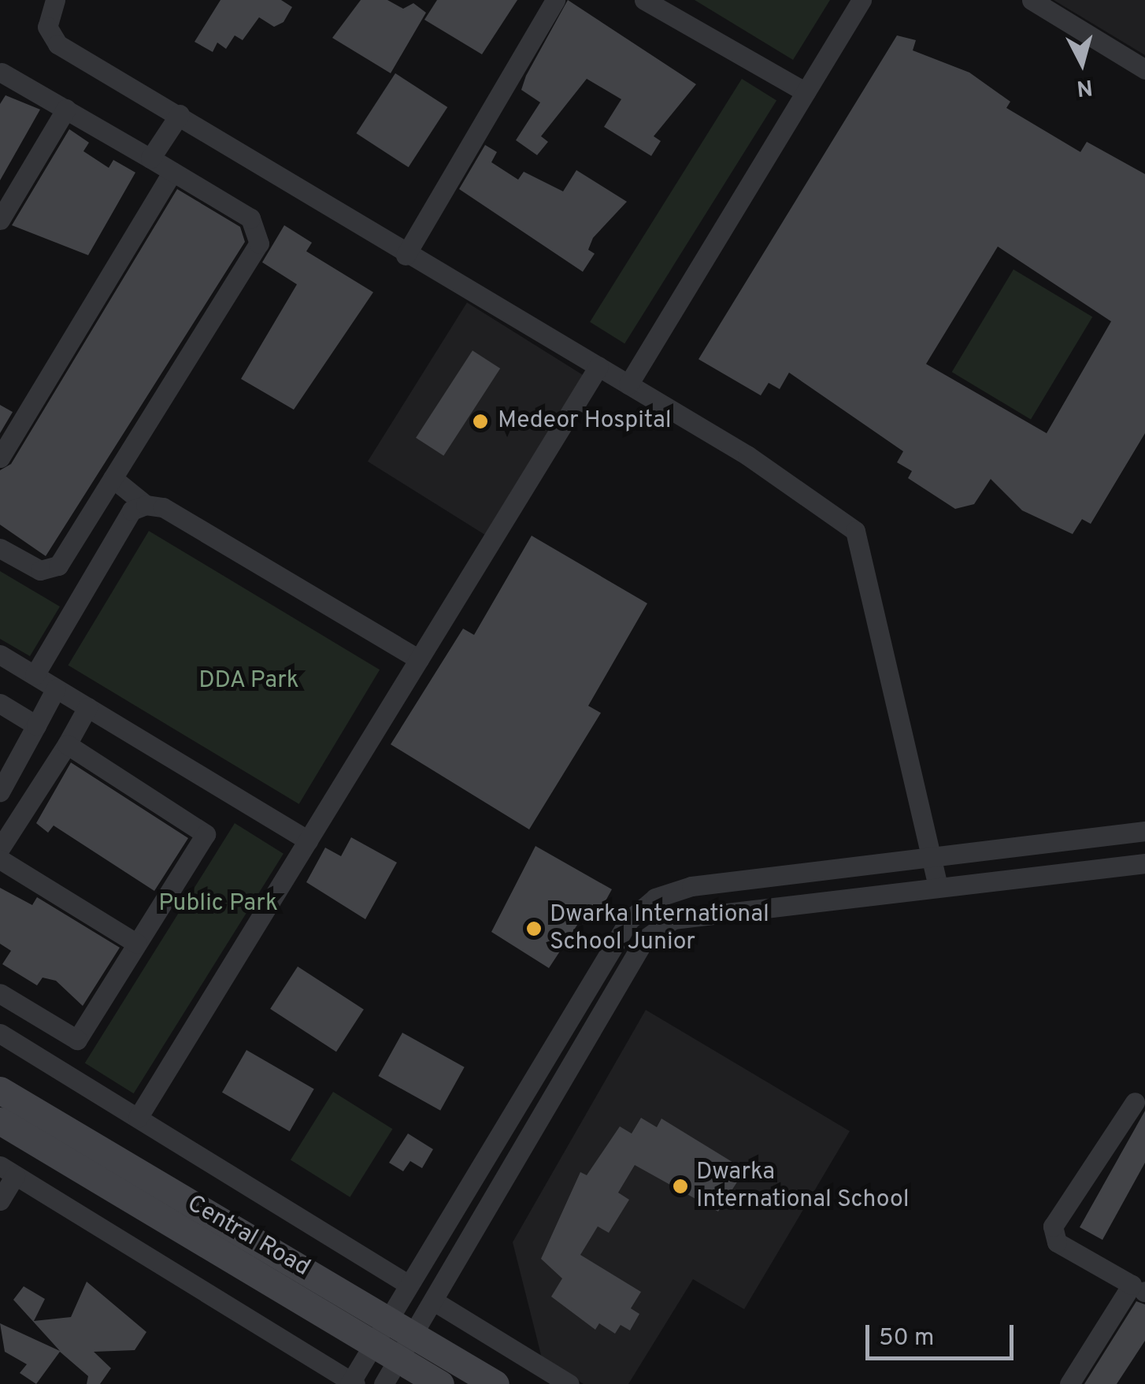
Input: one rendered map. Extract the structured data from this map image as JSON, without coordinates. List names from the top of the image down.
{
  "streets": {
    "main road": ["Central Road"]
  },
  "parks": ["DDA Park", "Public Park"],
  "places": ["Medeor Hospital", "Dwarka International School Junior", "Dwarka International School"],
  "scale_bar": "50 m",
  "north": "bottom"
}
